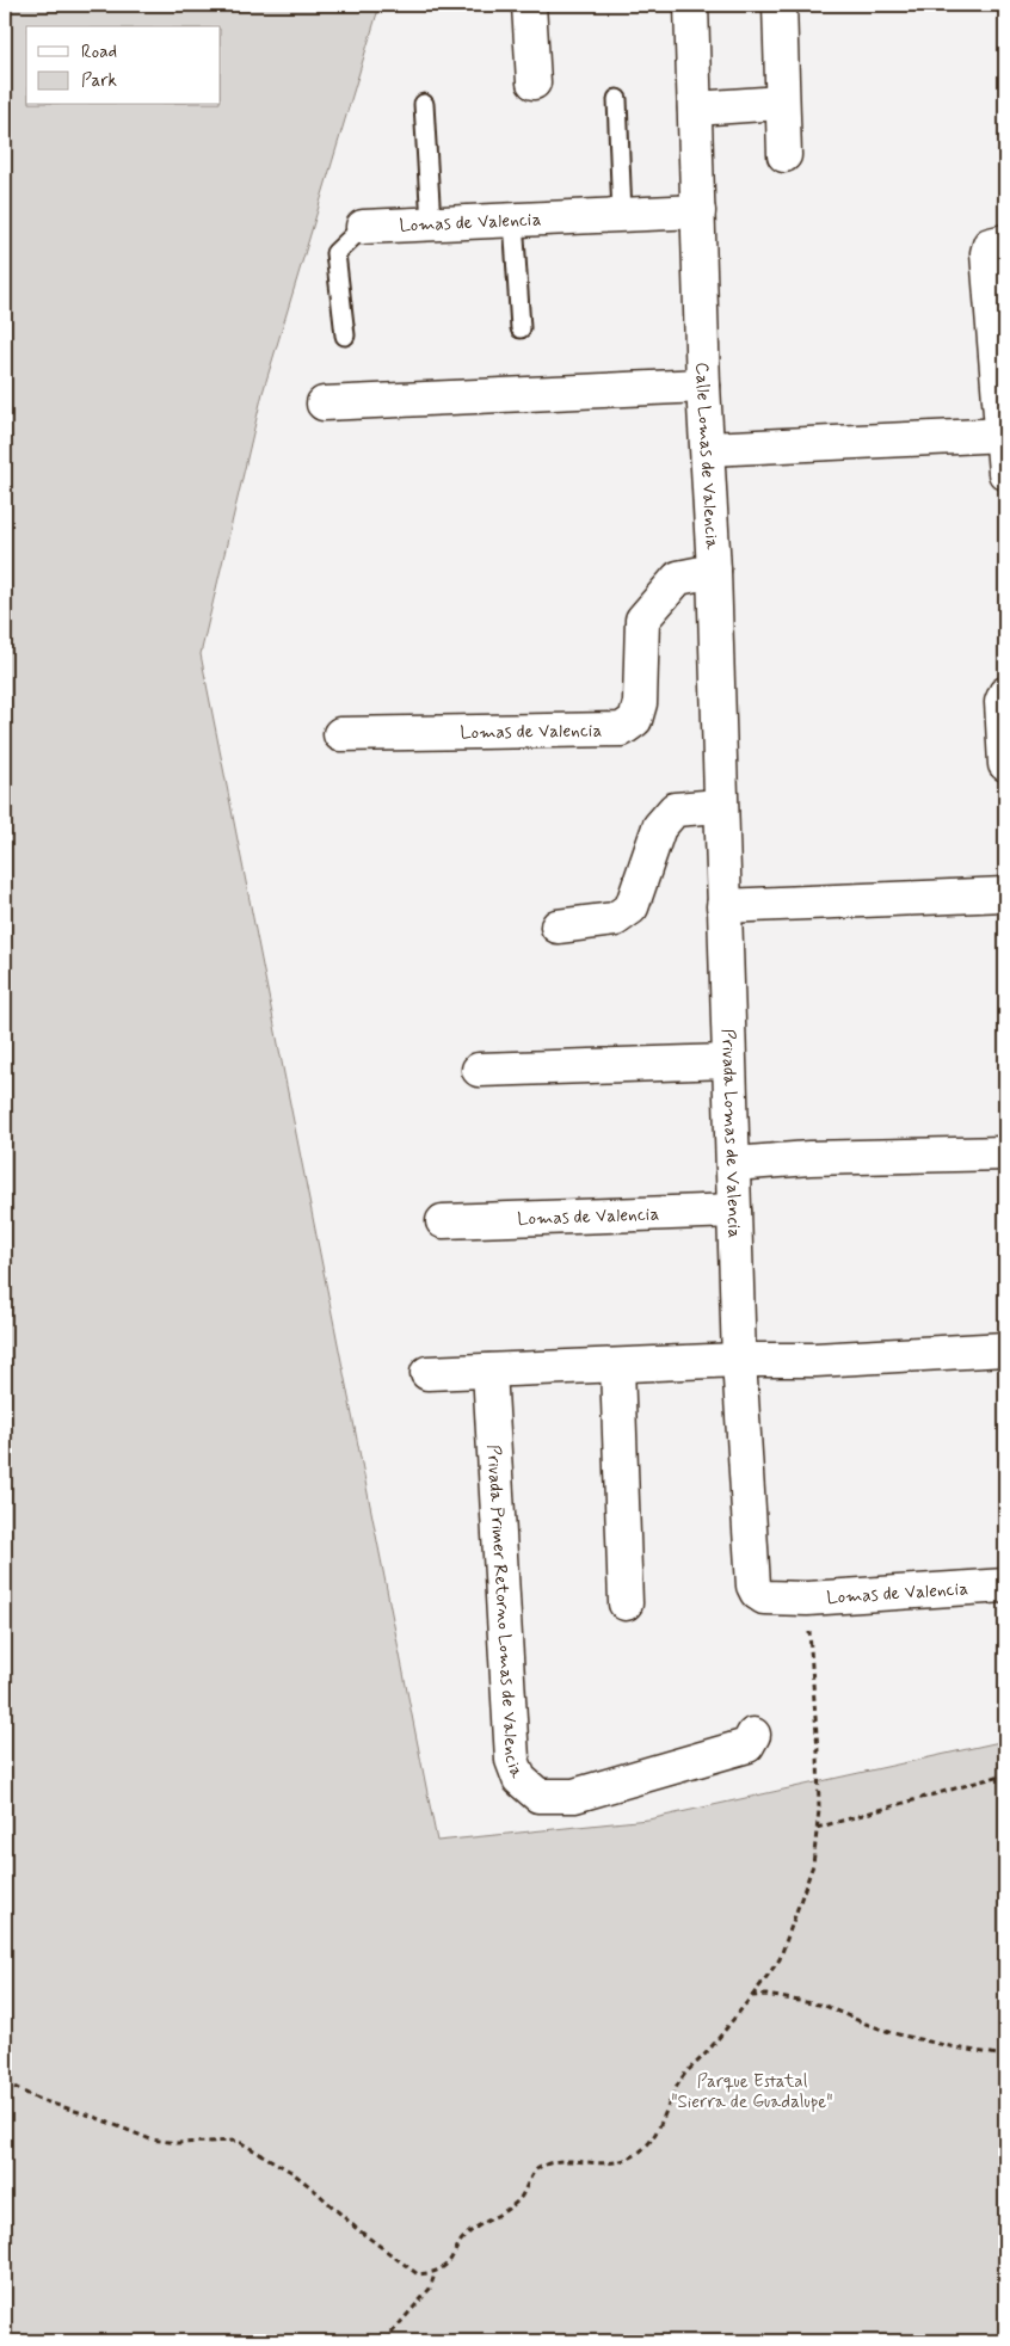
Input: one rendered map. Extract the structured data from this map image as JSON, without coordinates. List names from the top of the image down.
{
  "streets": {
    "street": [
      "Lomas de Valencia",
      "Calle Lomas de Valencia",
      "Privada Lomas de Valencia",
      "Privada Primer Retorno Lomas de Valencia"
    ]
  },
  "crossings": [
    ["Lomas de Valencia", "Calle Lomas de Valencia"],
    ["Lomas de Valencia", "Privada Lomas de Valencia"],
    ["Calle Lomas de Valencia", "Privada Lomas de Valencia"]
  ],
  "parks": ["Parque Estatal \"Sierra de Guadalupe\""],
  "legend": ["Road", "Park"]
}
